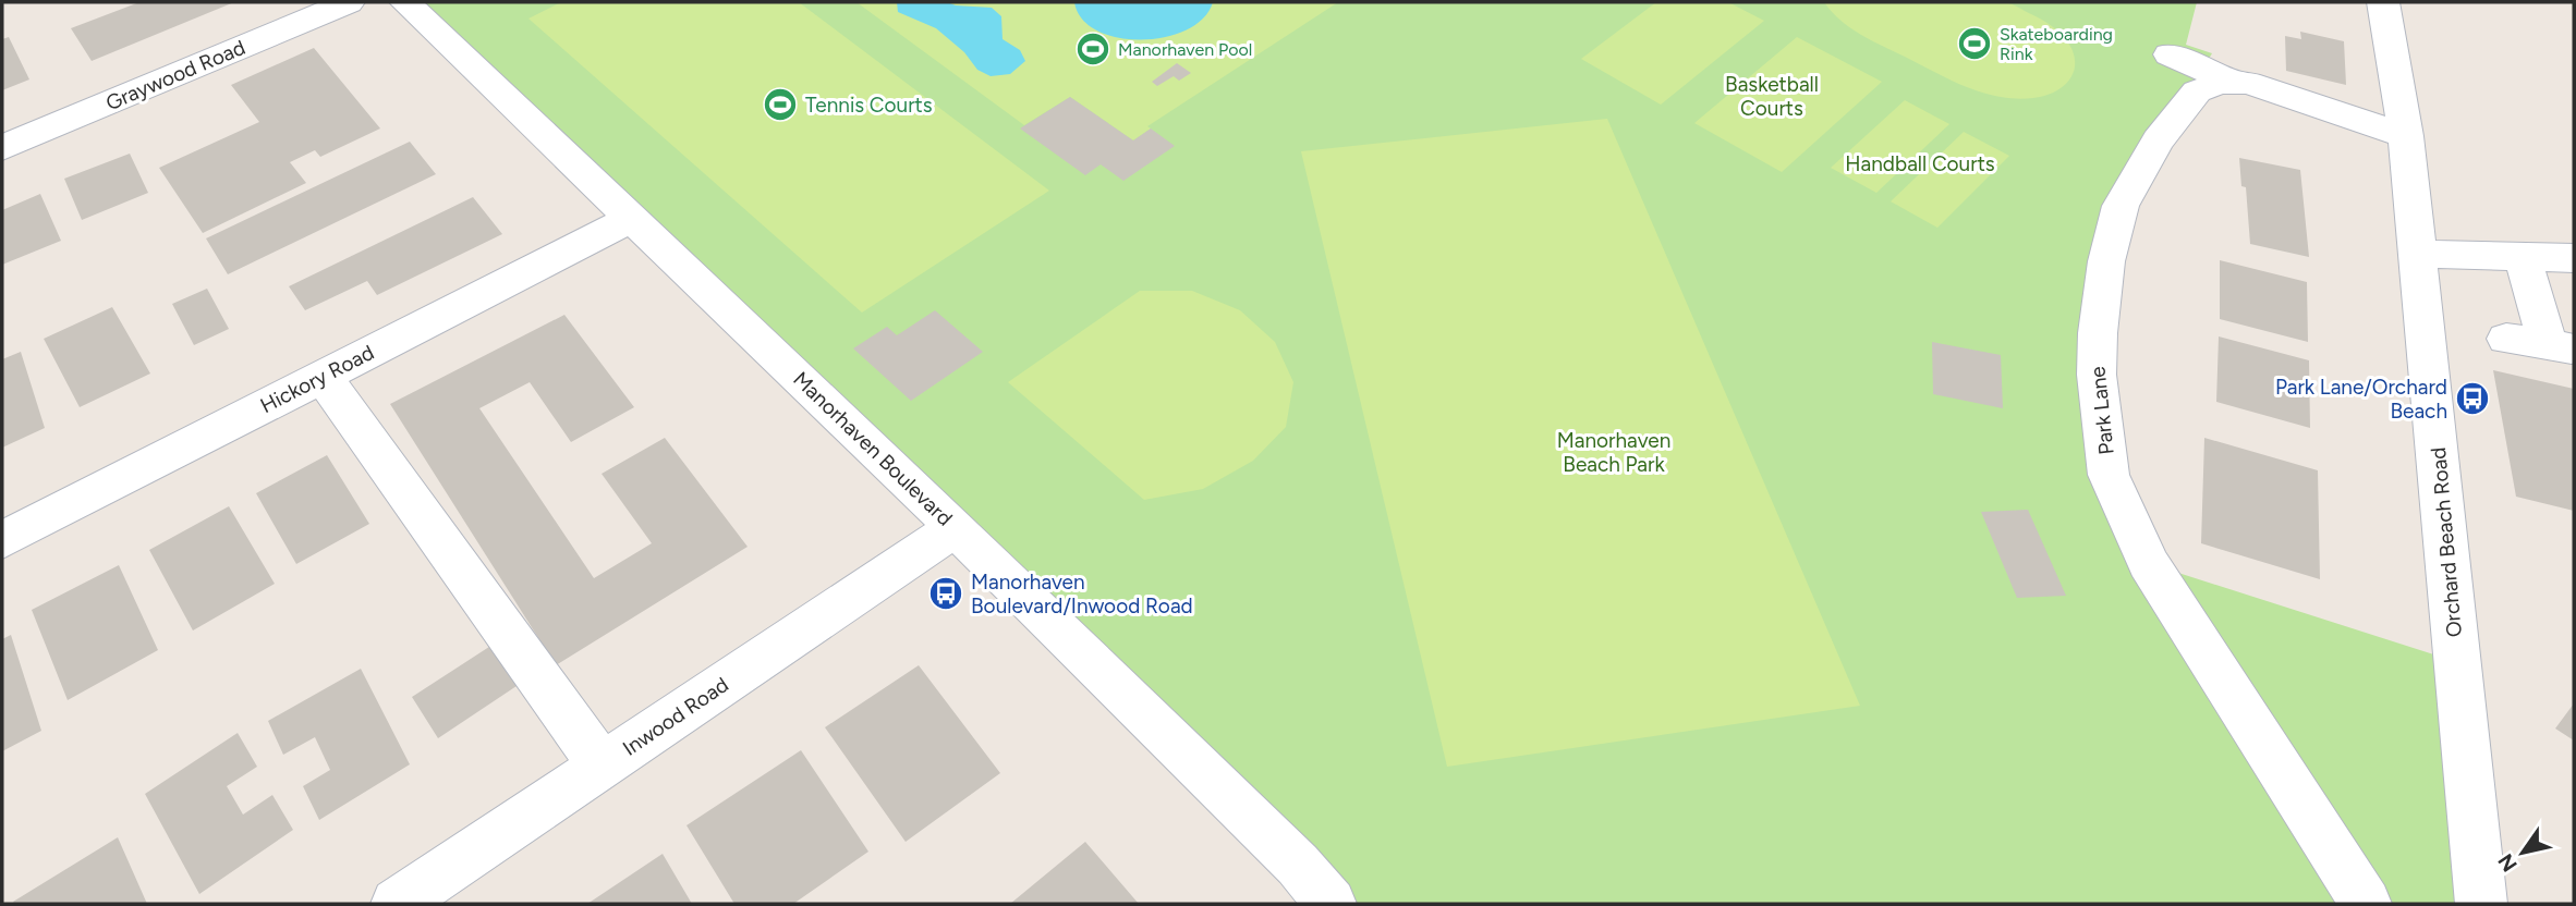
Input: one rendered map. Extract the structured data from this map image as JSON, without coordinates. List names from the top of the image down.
{
  "streets": {
    "street": [
      "Graywood Road",
      "Hickory Road",
      "Park Lane",
      "Manorhaven Boulevard",
      "Orchard Beach Road",
      "Inwood Road"
    ]
  },
  "crossings": [
    ["Hickory Road", "Manorhaven Boulevard"],
    ["Park Lane", "Orchard Beach Road"],
    ["Manorhaven Boulevard", "Inwood Road"]
  ],
  "parks": ["Basketball Courts", "Handball Courts", "Manorhaven Beach Park"],
  "places": {
    "sports": ["Skateboarding Rink", "Manorhaven Pool", "Tennis Courts"],
    "bus stop": ["Park Lane/Orchard Beach", "Manorhaven Boulevard/Inwood Road"]
  },
  "north": "bottom left"
}
